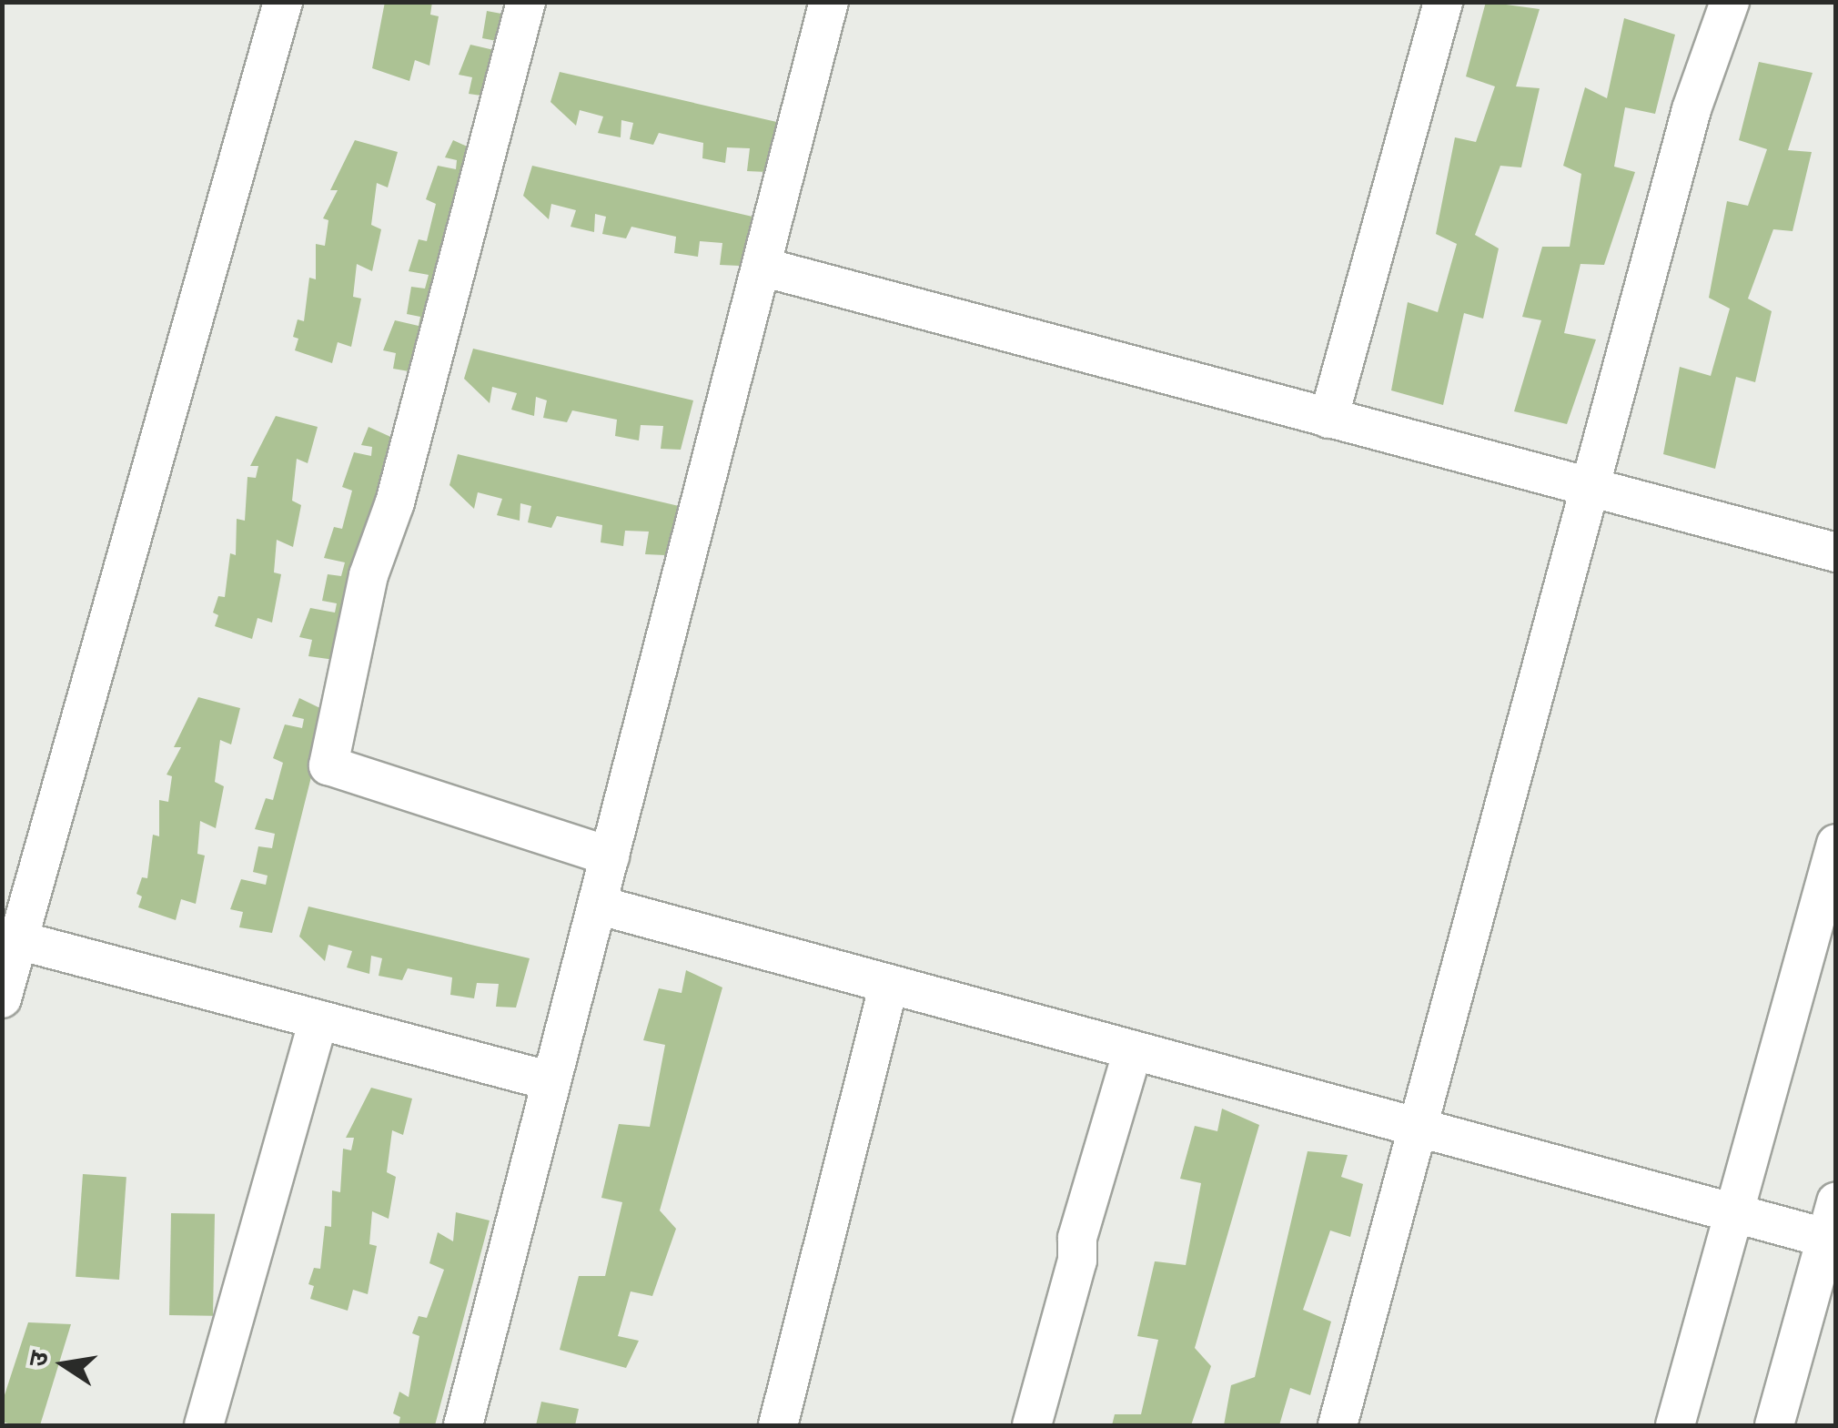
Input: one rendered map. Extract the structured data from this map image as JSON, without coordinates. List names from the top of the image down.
{
  "north": "left"
}
